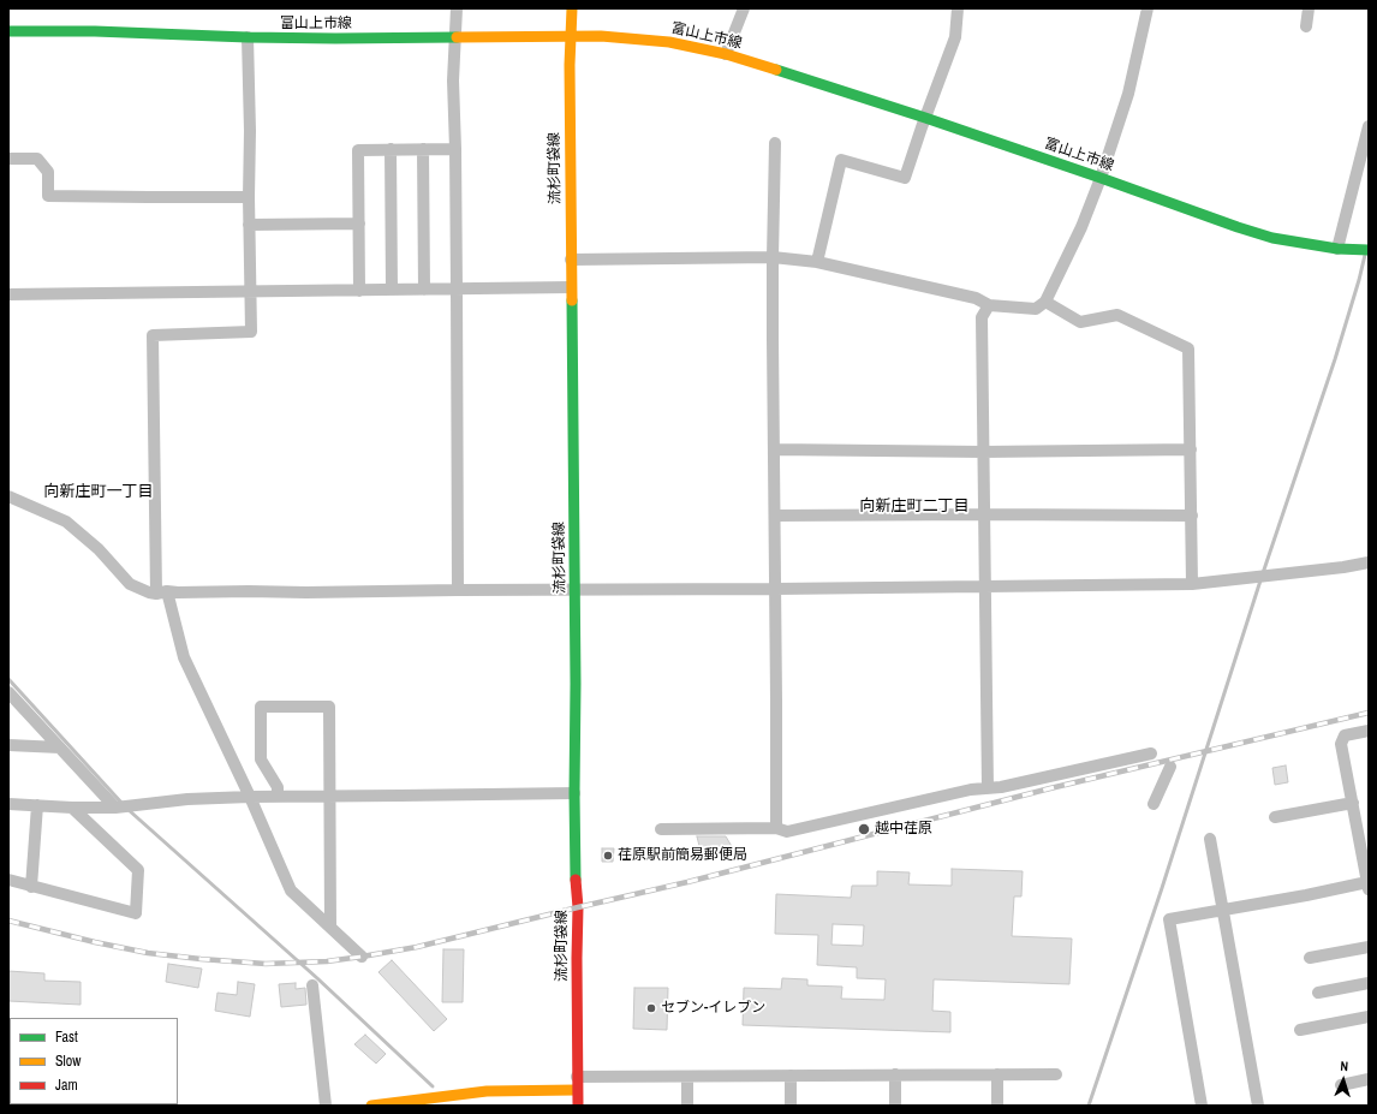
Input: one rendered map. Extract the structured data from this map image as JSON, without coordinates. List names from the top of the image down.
{
  "streets": {
    "main road": ["富山上市線", "流杉町袋線"]
  },
  "crossings": [
    ["富山上市線", "流杉町袋線"]
  ],
  "districts": ["向新庄町一丁目", "向新庄町二丁目"],
  "places": ["越中荏原", "荏原駅前簡易郵便局", "セブン-イレブン"],
  "legend": ["Fast", "Slow", "Jam"],
  "north": "top"
}
